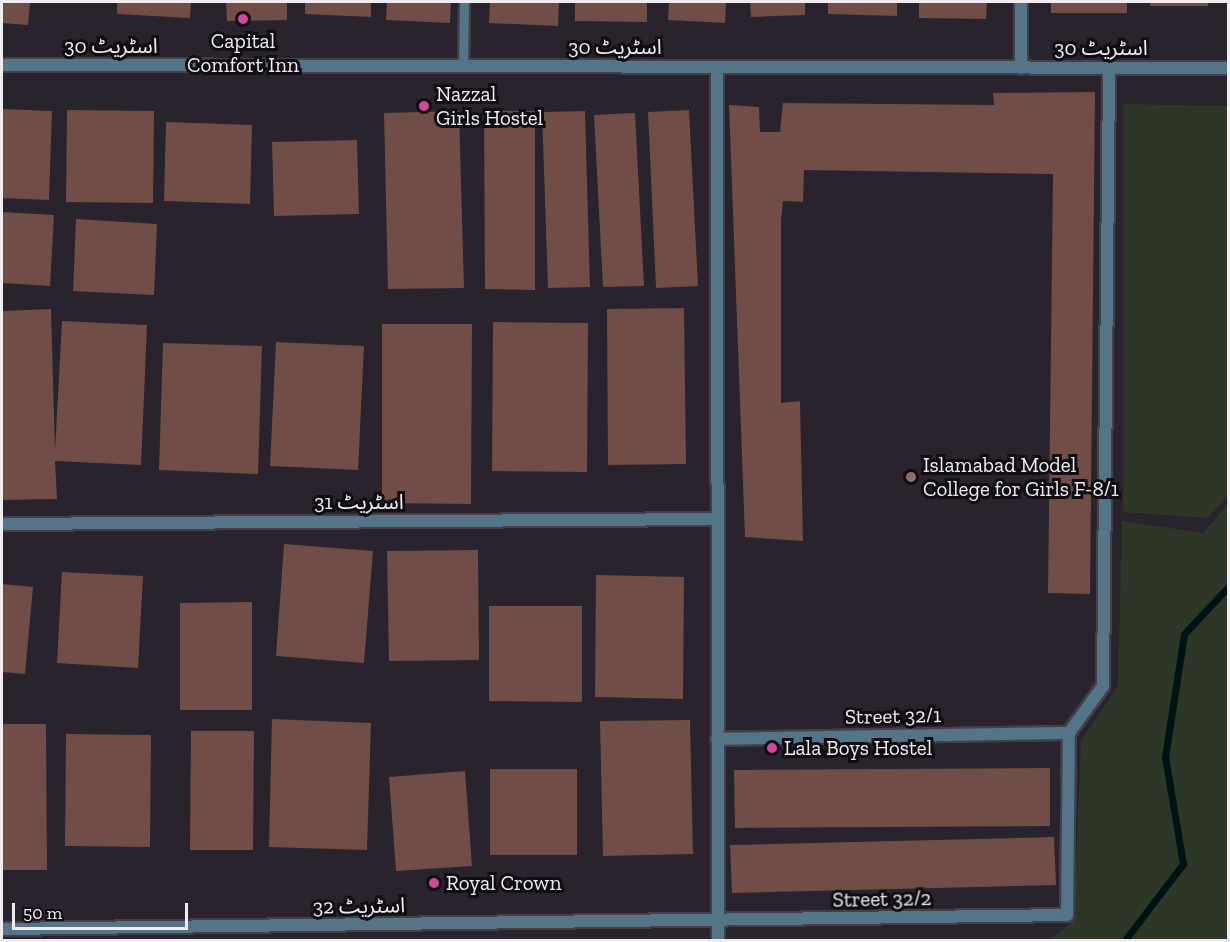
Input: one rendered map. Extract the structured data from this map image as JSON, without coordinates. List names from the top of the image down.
{
  "streets": {
    "street": [
      "اسٹریٹ 30",
      "اسٹریٹ 31",
      "Street 32/1",
      "Street 32/2",
      "اسٹریٹ 32"
    ]
  },
  "crossings": [
    ["Street 32/1", "Street 32/2"],
    ["Street 32/2", "اسٹریٹ 32"]
  ],
  "places": [
    "Capital Comfort Inn",
    "Nazzal Girls Hostel",
    "Islamabad Model College for Girls F-8/1",
    "Lala Boys Hostel",
    "Royal Crown"
  ],
  "scale_bar": "50 m"
}
